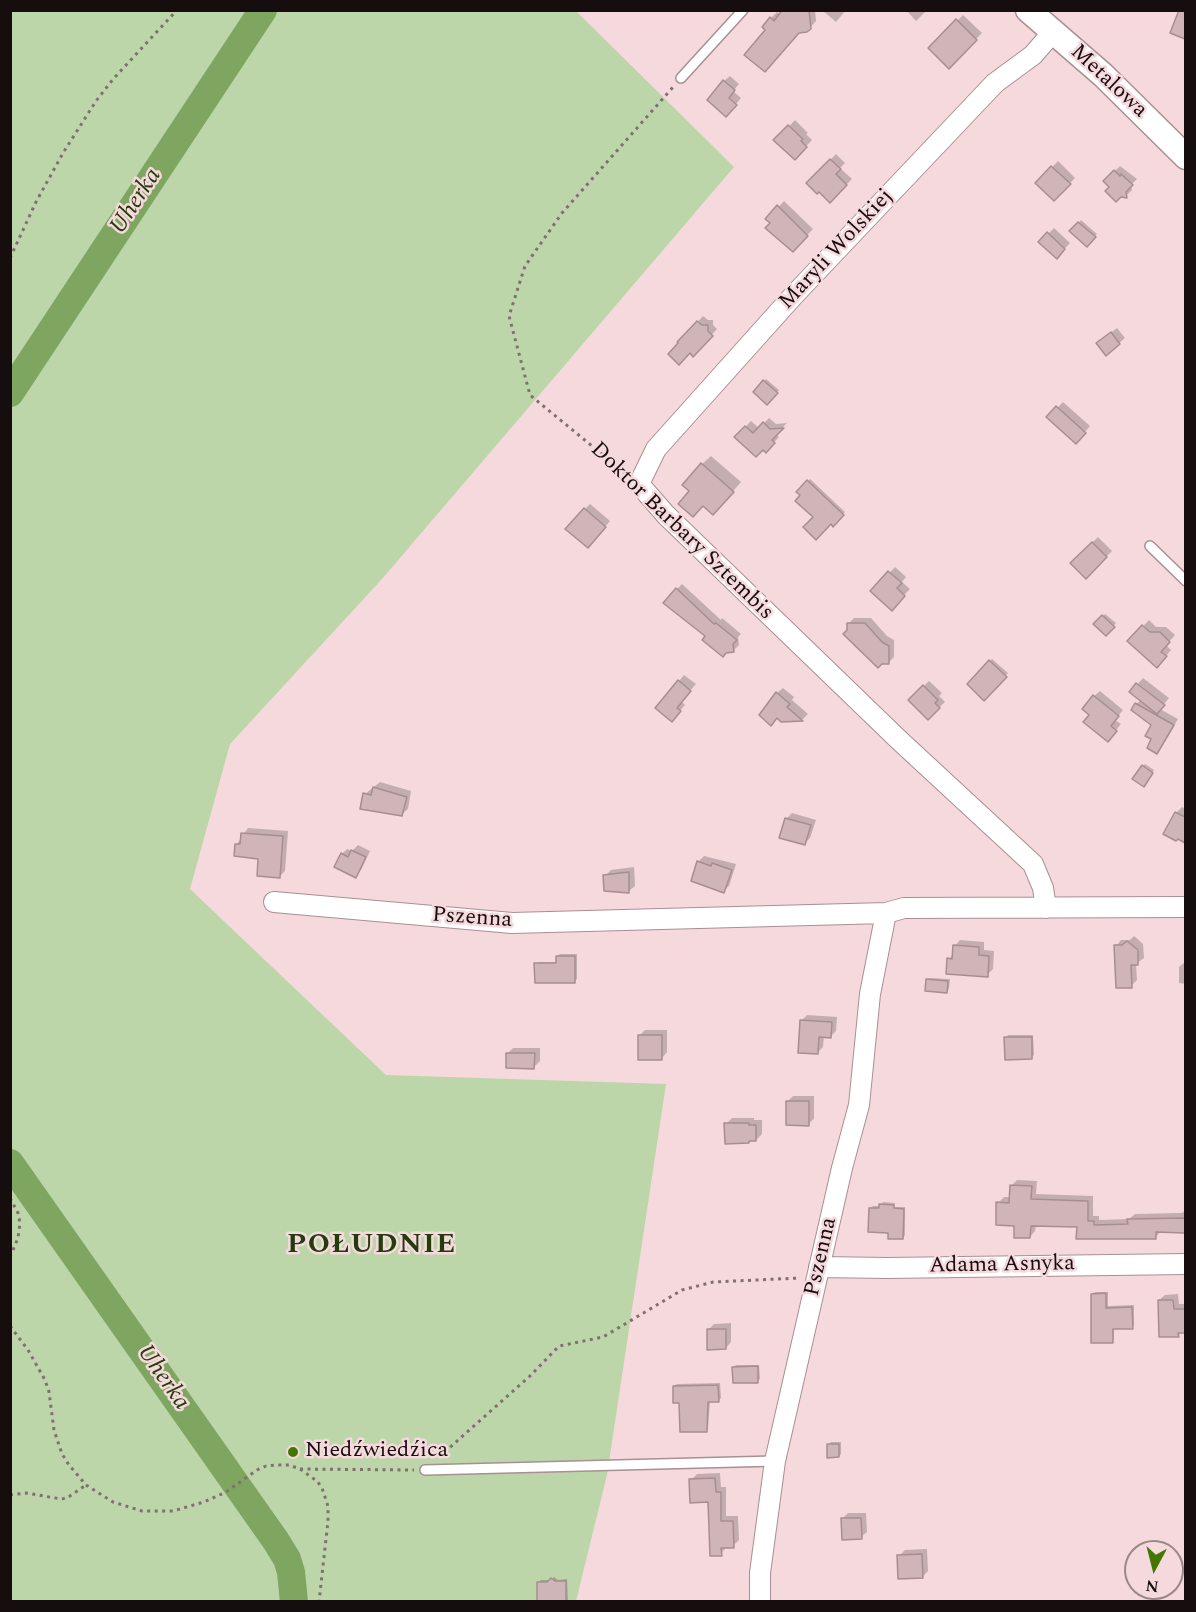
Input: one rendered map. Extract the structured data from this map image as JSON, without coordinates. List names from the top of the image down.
{
  "streets": {
    "street": [
      "Metalowa",
      "Maryli Wolskiej",
      "Doktor Barbary Sztembis",
      "Pszenna",
      "Adama Asnyka"
    ]
  },
  "crossings": [
    ["Metalowa", "Maryli Wolskiej"],
    ["Maryli Wolskiej", "Doktor Barbary Sztembis"],
    ["Doktor Barbary Sztembis", "Pszenna"],
    ["Pszenna", "Adama Asnyka"]
  ],
  "districts": ["POŁUDNIE"],
  "water": ["Uherka"],
  "places": ["Niedźwiedźica"],
  "north": "bottom"
}
